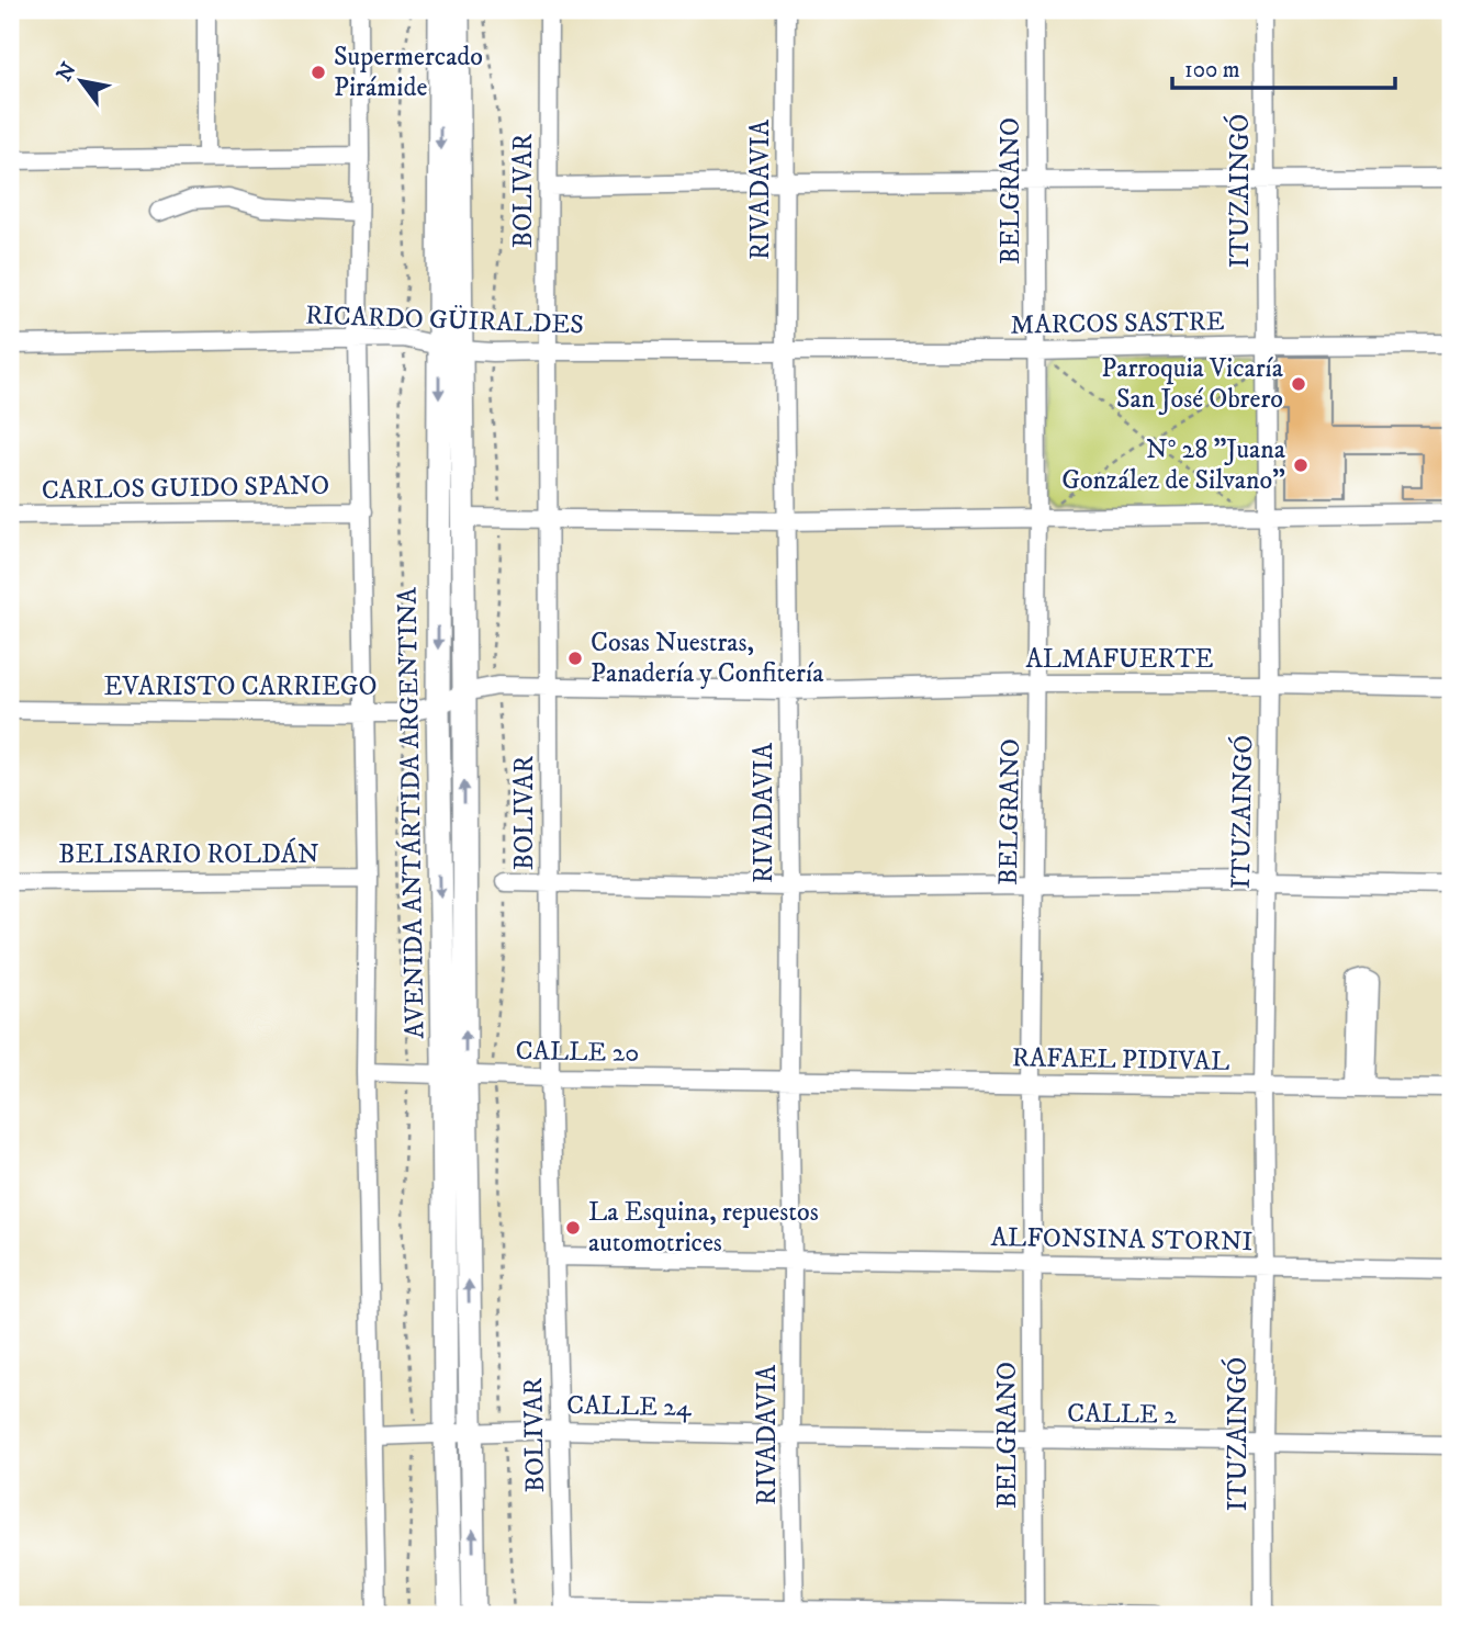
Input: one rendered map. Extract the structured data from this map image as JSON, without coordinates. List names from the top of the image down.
{
  "streets": {
    "main road": ["AVENIDA ANTÁRTIDA ARGENTINA"],
    "street": [
      "RIVADAVIA",
      "BOLIVAR",
      "BELGRANO",
      "ITUZAINGÓ",
      "RICARDO GÜIRALDES",
      "MARCOS SASTRE",
      "CARLOS GUIDO SPANO",
      "ALMAFUERTE",
      "EVARISTO CARRIEGO",
      "BELISARIO ROLDÁN",
      "CALLE 20",
      "RAFAEL PIDIVAL",
      "ALFONSINA STORNI",
      "CALLE 24",
      "CALLE 2"
    ]
  },
  "crossings": [
    ["RIVADAVIA", "RICARDO GÜIRALDES"],
    ["RIVADAVIA", "MARCOS SASTRE"],
    ["RIVADAVIA", "ALMAFUERTE"],
    ["RIVADAVIA", "EVARISTO CARRIEGO"],
    ["RIVADAVIA", "CALLE 20"],
    ["RIVADAVIA", "RAFAEL PIDIVAL"],
    ["RIVADAVIA", "ALFONSINA STORNI"],
    ["RIVADAVIA", "CALLE 24"],
    ["RIVADAVIA", "CALLE 2"],
    ["BOLIVAR", "RICARDO GÜIRALDES"],
    ["BOLIVAR", "EVARISTO CARRIEGO"],
    ["BOLIVAR", "CALLE 20"],
    ["BOLIVAR", "ALFONSINA STORNI"],
    ["BOLIVAR", "CALLE 24"],
    ["BELGRANO", "MARCOS SASTRE"],
    ["BELGRANO", "ALMAFUERTE"],
    ["BELGRANO", "RAFAEL PIDIVAL"],
    ["BELGRANO", "ALFONSINA STORNI"],
    ["BELGRANO", "CALLE 2"],
    ["ITUZAINGÓ", "MARCOS SASTRE"],
    ["ITUZAINGÓ", "ALMAFUERTE"],
    ["ITUZAINGÓ", "RAFAEL PIDIVAL"],
    ["ITUZAINGÓ", "ALFONSINA STORNI"],
    ["ITUZAINGÓ", "CALLE 2"],
    ["RICARDO GÜIRALDES", "MARCOS SASTRE"],
    ["RICARDO GÜIRALDES", "AVENIDA ANTÁRTIDA ARGENTINA"],
    ["ALMAFUERTE", "EVARISTO CARRIEGO"],
    ["EVARISTO CARRIEGO", "AVENIDA ANTÁRTIDA ARGENTINA"],
    ["AVENIDA ANTÁRTIDA ARGENTINA", "CALLE 20"],
    ["AVENIDA ANTÁRTIDA ARGENTINA", "CALLE 24"],
    ["CALLE 20", "RAFAEL PIDIVAL"],
    ["CALLE 24", "CALLE 2"]
  ],
  "places": [
    "Supermercado Pirámide",
    "Parroquia Vicaría San José Obrero",
    "N° 28 \"Juana González de Silvano\"",
    "Cosas Nuestras, Panadería y Confitería",
    "La Esquina, repuestos automotrices"
  ],
  "scale_bar": "100 m",
  "north": "top left"
}
